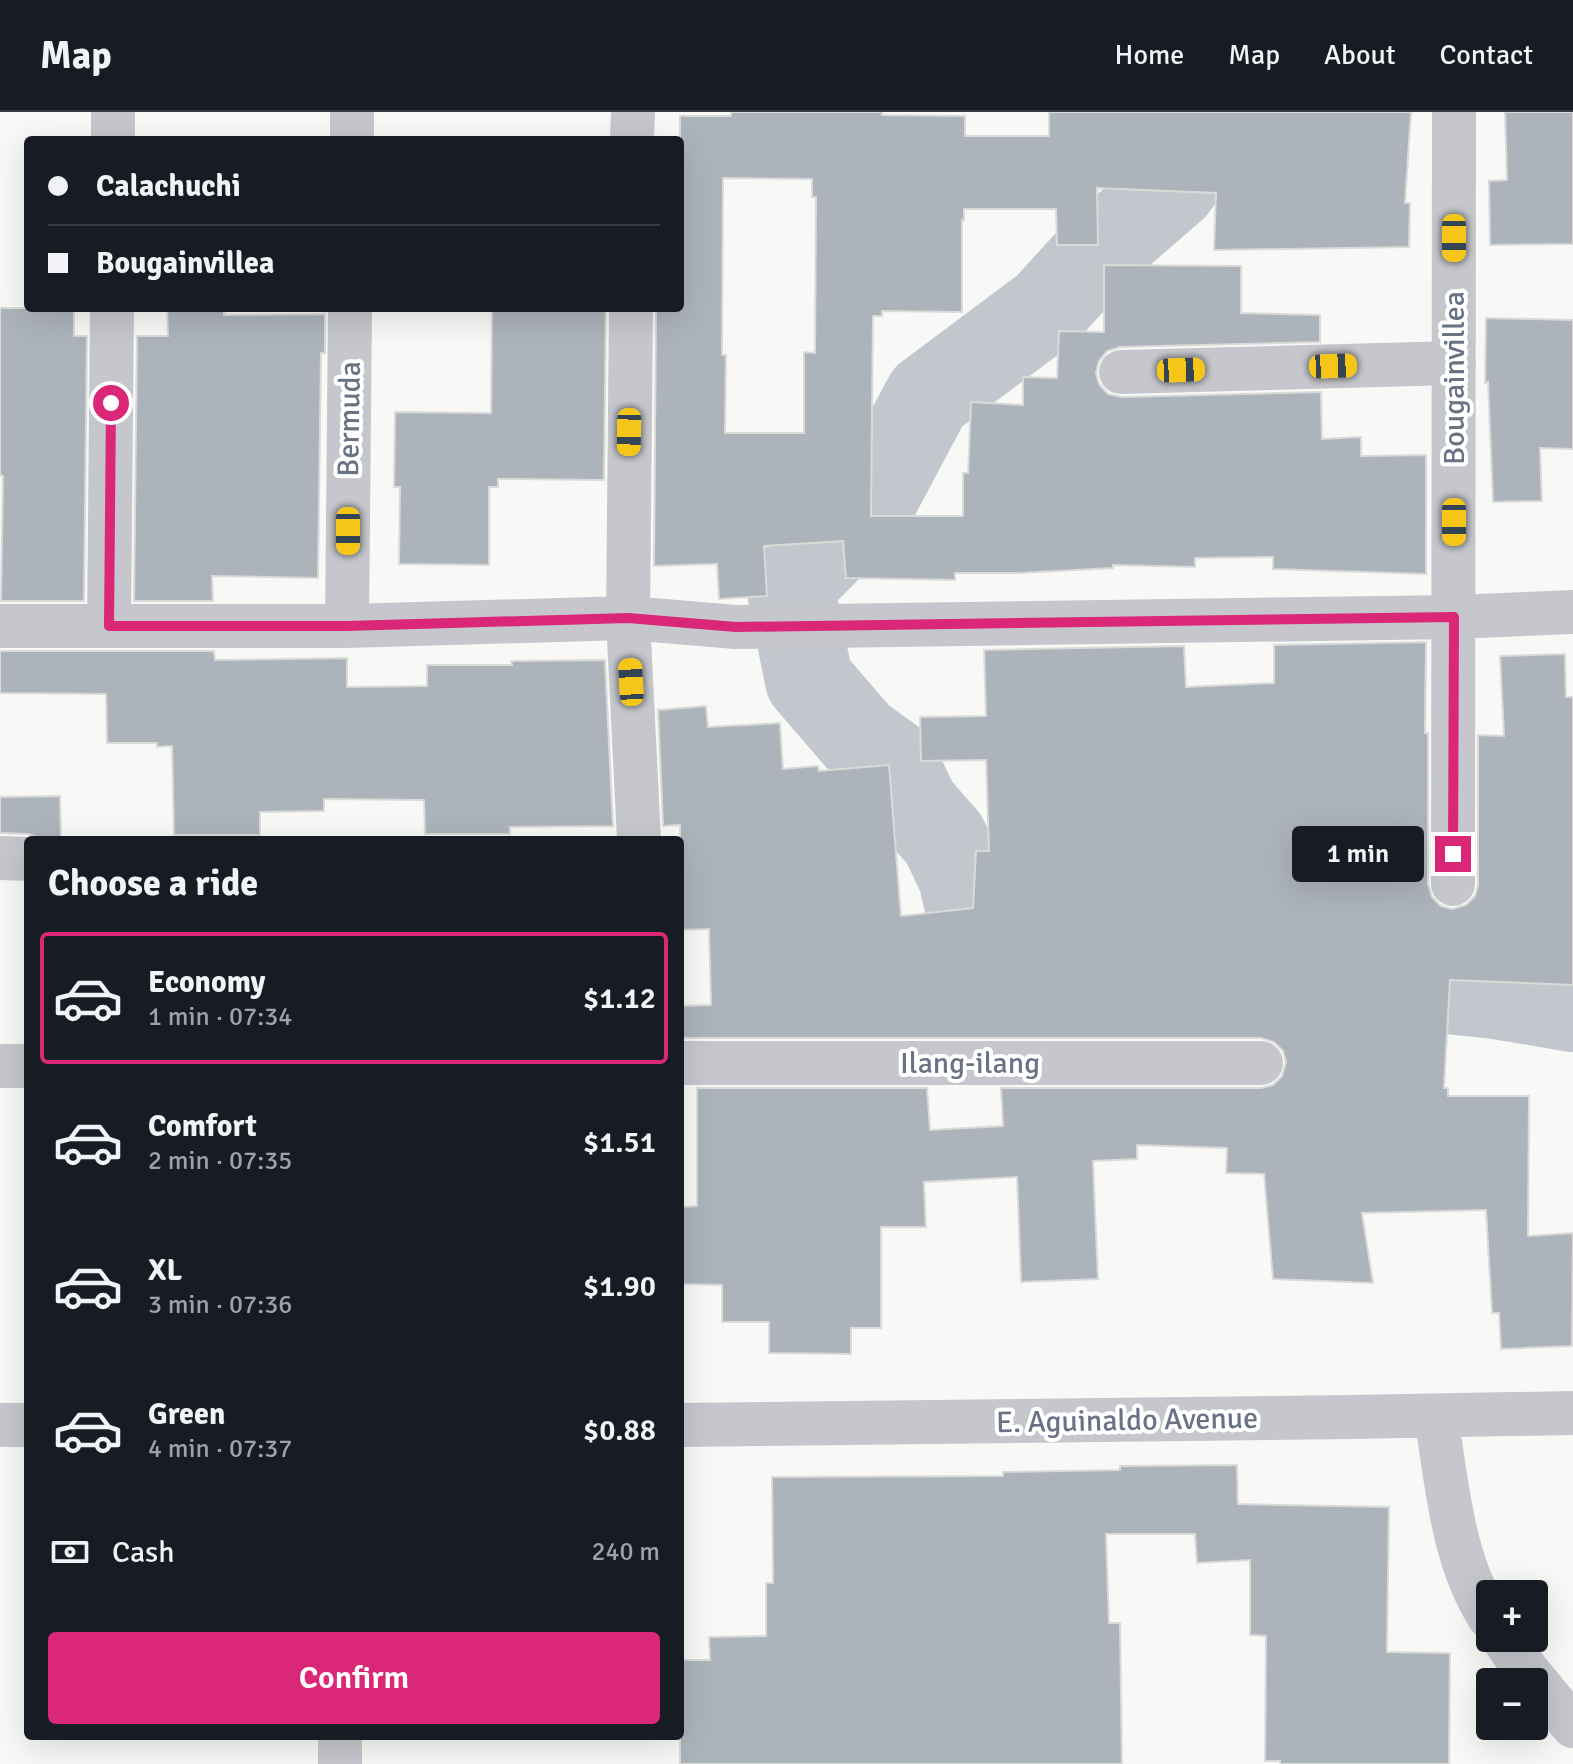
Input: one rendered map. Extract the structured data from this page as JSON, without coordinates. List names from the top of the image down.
{
  "streets": {
    "street": [
      "Bougainvillea",
      "Bermuda",
      "Ilang-ilang",
      "E. Aguinaldo Avenue"
    ]
  },
  "page": {
    "header": "Map",
    "nav": [
      "Home",
      "Map",
      "About",
      "Contact"
    ],
    "banner": ["Calachuchi", "Bougainvillea"],
    "bubble": "1 min",
    "heading": "Choose a ride",
    "list": [
      {
        "name": "Economy",
        "note": "1 min · 07:34",
        "value": "$1.12"
      },
      {
        "name": "Comfort",
        "note": "2 min · 07:35",
        "value": "$1.51"
      },
      {
        "name": "XL",
        "note": "3 min · 07:36",
        "value": "$1.90"
      },
      {
        "name": "Green",
        "note": "4 min · 07:37",
        "value": "$0.88"
      }
    ],
    "pay": ["Cash", "240 m"],
    "map_buttons": ["+", "−"],
    "buttons": "Confirm"
  }
}
